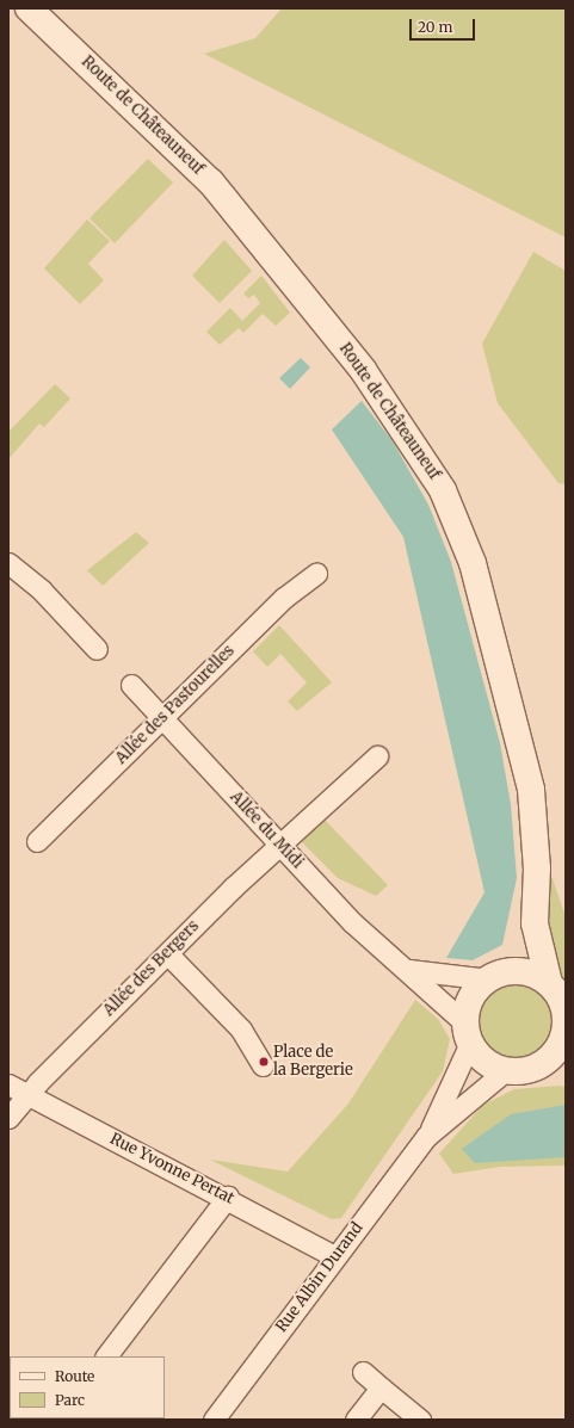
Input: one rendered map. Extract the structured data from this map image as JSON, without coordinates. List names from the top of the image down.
{
  "streets": {
    "main road": ["Route de Châteauneuf"],
    "street": [
      "Allée des Pastourelles",
      "Allée du Midi",
      "Allée des Bergers",
      "Rue Yvonne Pertat",
      "Rue Albin Durand"
    ]
  },
  "crossings": [
    ["Route de Châteauneuf", "Allée du Midi"],
    ["Route de Châteauneuf", "Rue Albin Durand"],
    ["Allée des Pastourelles", "Allée du Midi"],
    ["Allée du Midi", "Allée des Bergers"],
    ["Allée du Midi", "Rue Albin Durand"],
    ["Allée des Bergers", "Rue Yvonne Pertat"],
    ["Rue Yvonne Pertat", "Rue Albin Durand"]
  ],
  "places": ["Place de la Bergerie"],
  "legend": ["Route", "Parc"],
  "scale_bar": "20 m"
}
